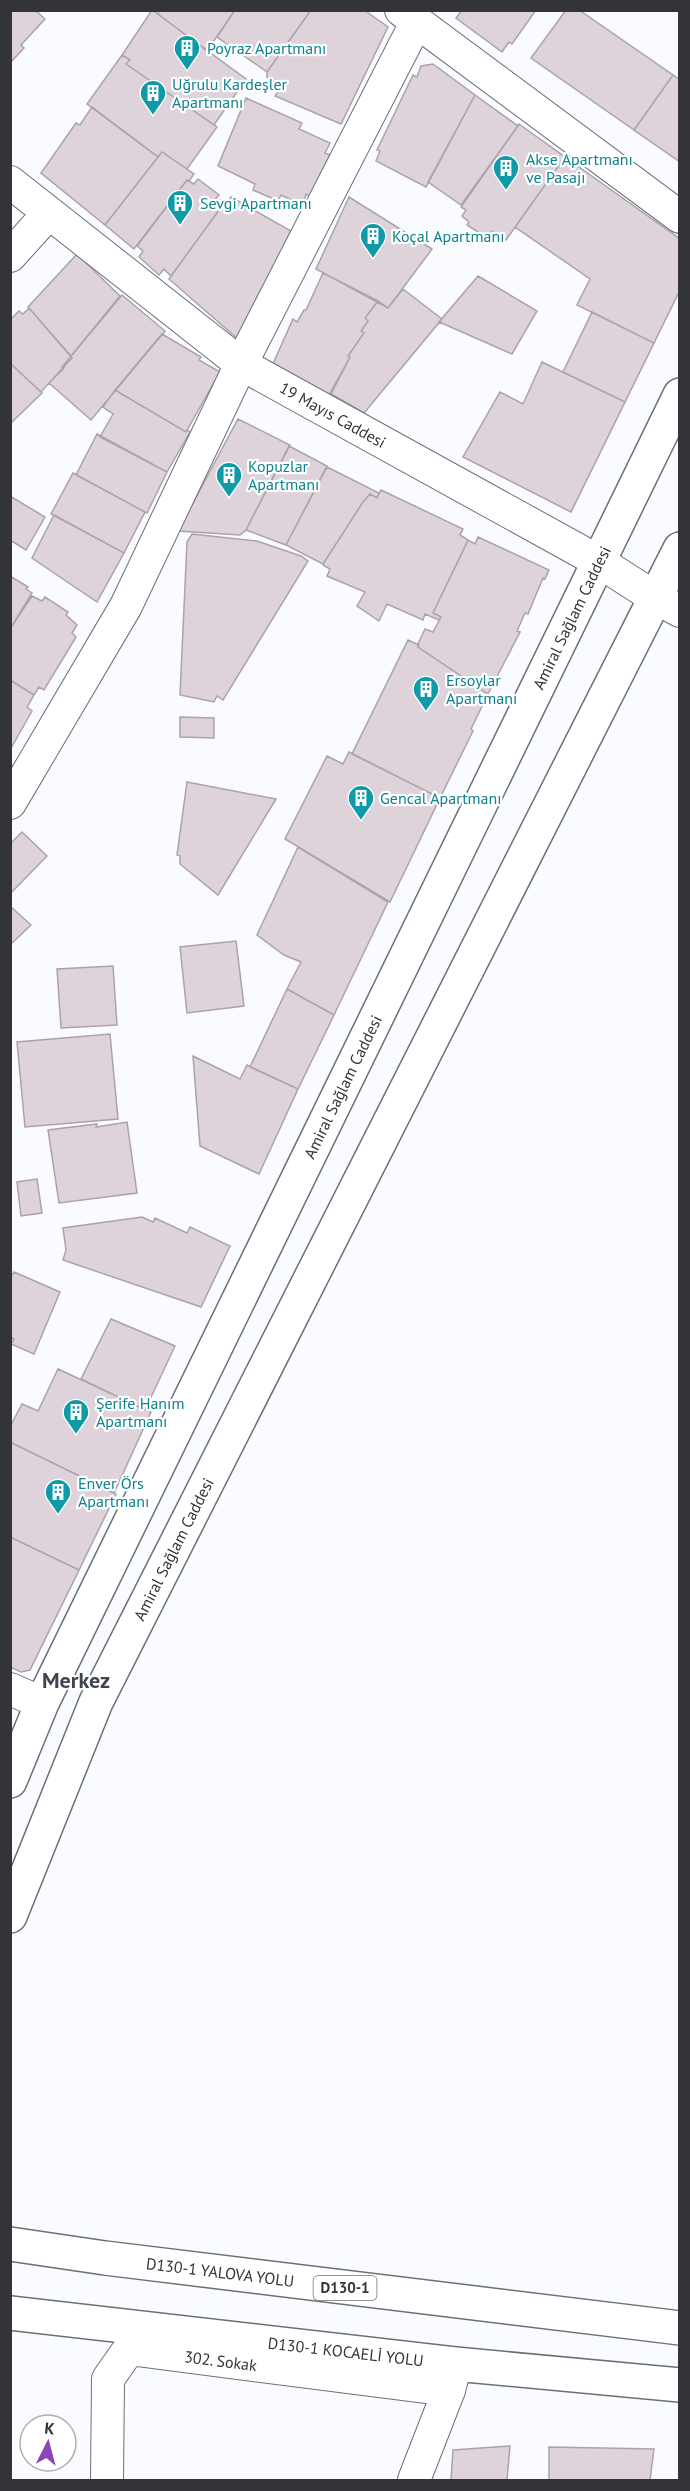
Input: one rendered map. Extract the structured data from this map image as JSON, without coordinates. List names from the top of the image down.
{
  "streets": {
    "main road": [
      "Amiral Sağlam Caddesi",
      "D130-1 YALOVA YOLU",
      "D130-1",
      "D130-1 KOCAELİ YOLU"
    ],
    "street": ["19 Mayıs Caddesi", "302. Sokak"]
  },
  "crossings": [
    ["19 Mayıs Caddesi", "Amiral Sağlam Caddesi"],
    ["D130-1 KOCAELİ YOLU", "302. Sokak"]
  ],
  "districts": ["Merkez"],
  "places": {
    "building": [
      "Poyraz Apartmanı",
      "Uğrulu Kardeşler Apartmanı",
      "Akse Apartmanı ve Pasajı",
      "Sevgi Apartmanı",
      "Koçal Apartmanı",
      "Kopuzlar Apartmanı",
      "Ersoylar Apartmanı",
      "Gencal Apartmanı",
      "Şerife Hanım Apartmanı",
      "Enver Örs Apartmanı"
    ]
  },
  "north": "top"
}
